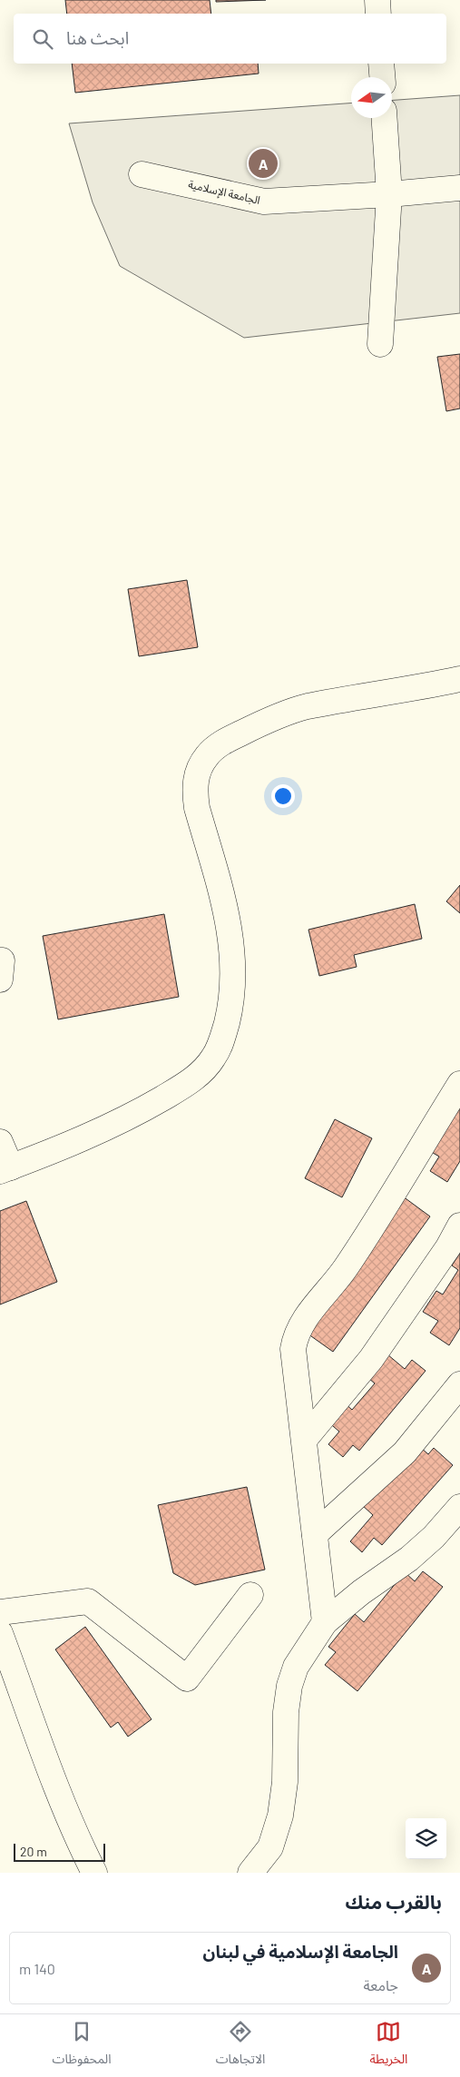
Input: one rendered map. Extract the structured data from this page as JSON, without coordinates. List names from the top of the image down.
{
  "streets": {
    "street": ["الجامعة الإسلامية"]
  },
  "scale_bar": "20 m",
  "north": "left",
  "page": {
    "search": "ابحث هنا",
    "pins": "A",
    "scale": "20 m",
    "heading": "بالقرب منك",
    "list": [
      {
        "mark": "A",
        "name": "الجامعة الإسلامية في لبنان",
        "note": "جامعة",
        "value": "140 m"
      }
    ],
    "nav": ["الخريطة", "الاتجاهات", "المحفوظات"]
  }
}
